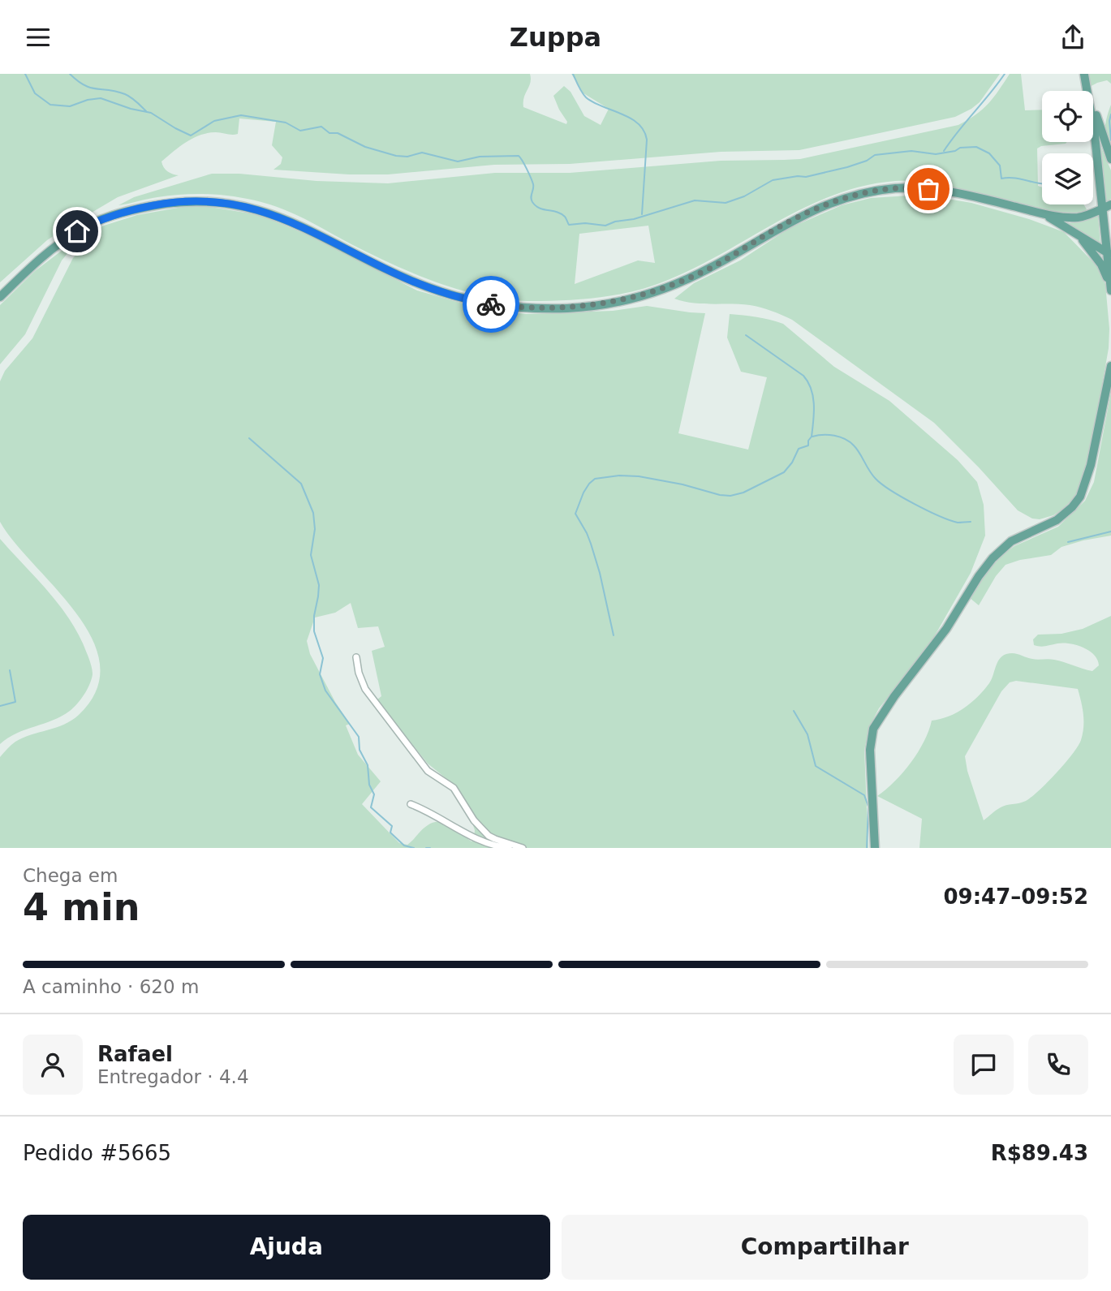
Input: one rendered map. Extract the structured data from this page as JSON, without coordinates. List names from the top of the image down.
{
  "page": {
    "header": "Zuppa",
    "heading": ["4 min", "Chega em", "09:47–09:52"],
    "panel": [
      "Rafael",
      "Entregador · 4.4",
      "Pedido #5665",
      "R$89.43"
    ],
    "bar": "A caminho · 620 m",
    "buttons": ["Ajuda", "Compartilhar"]
  }
}
